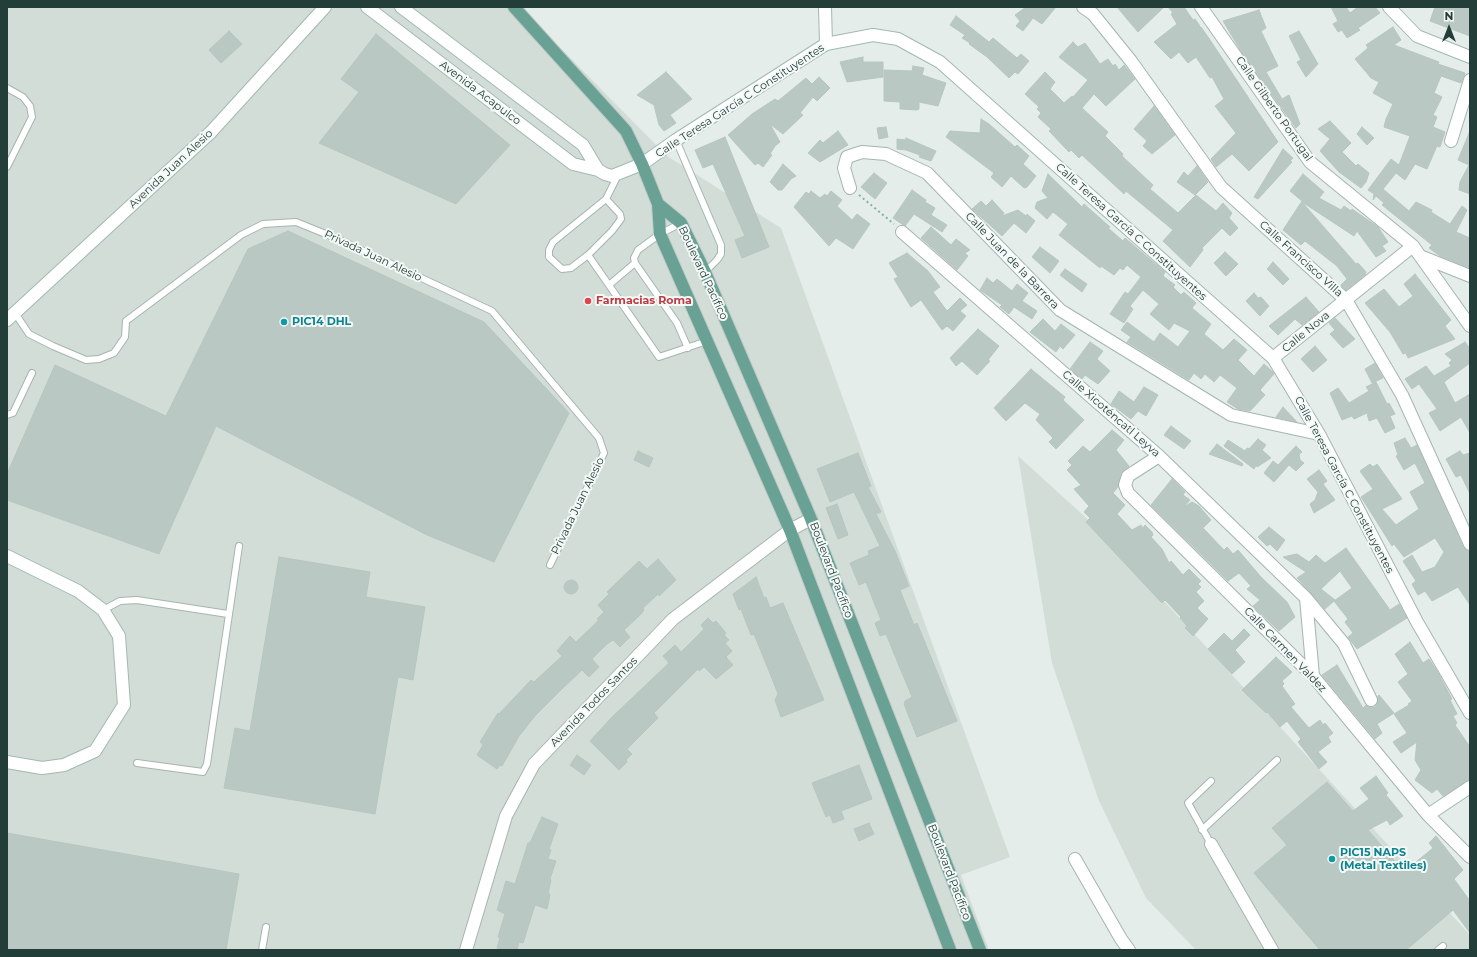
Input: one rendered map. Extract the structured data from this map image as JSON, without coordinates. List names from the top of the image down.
{
  "streets": {
    "main road": ["Boulevard Pacífico"],
    "street": [
      "Avenida Acapulco",
      "Calle Teresa García C Constituyentes",
      "Calle Gilberto Portugal",
      "Avenida Juan Alesio",
      "Calle Francisco Villa",
      "Calle Juan de la Barrera",
      "Calle Nova",
      "Calle Xicoténcatl Leyva",
      "Calle Carmen Valdez",
      "Avenida Todos Santos"
    ],
    "lane": ["Privada Juan Alesio"]
  },
  "crossings": [
    ["Calle Teresa García C Constituyentes", "Calle Juan de la Barrera"],
    ["Calle Teresa García C Constituyentes", "Boulevard Pacífico"],
    ["Calle Teresa García C Constituyentes", "Calle Nova"],
    ["Calle Gilberto Portugal", "Calle Nova"],
    ["Avenida Juan Alesio", "Privada Juan Alesio"],
    ["Calle Francisco Villa", "Calle Nova"],
    ["Boulevard Pacífico", "Avenida Todos Santos"],
    ["Calle Xicoténcatl Leyva", "Calle Carmen Valdez"]
  ],
  "places": ["Farmacias Roma", "PIC14 DHL", "PIC15 NAPS (Metal Textiles)"],
  "north": "top"
}
